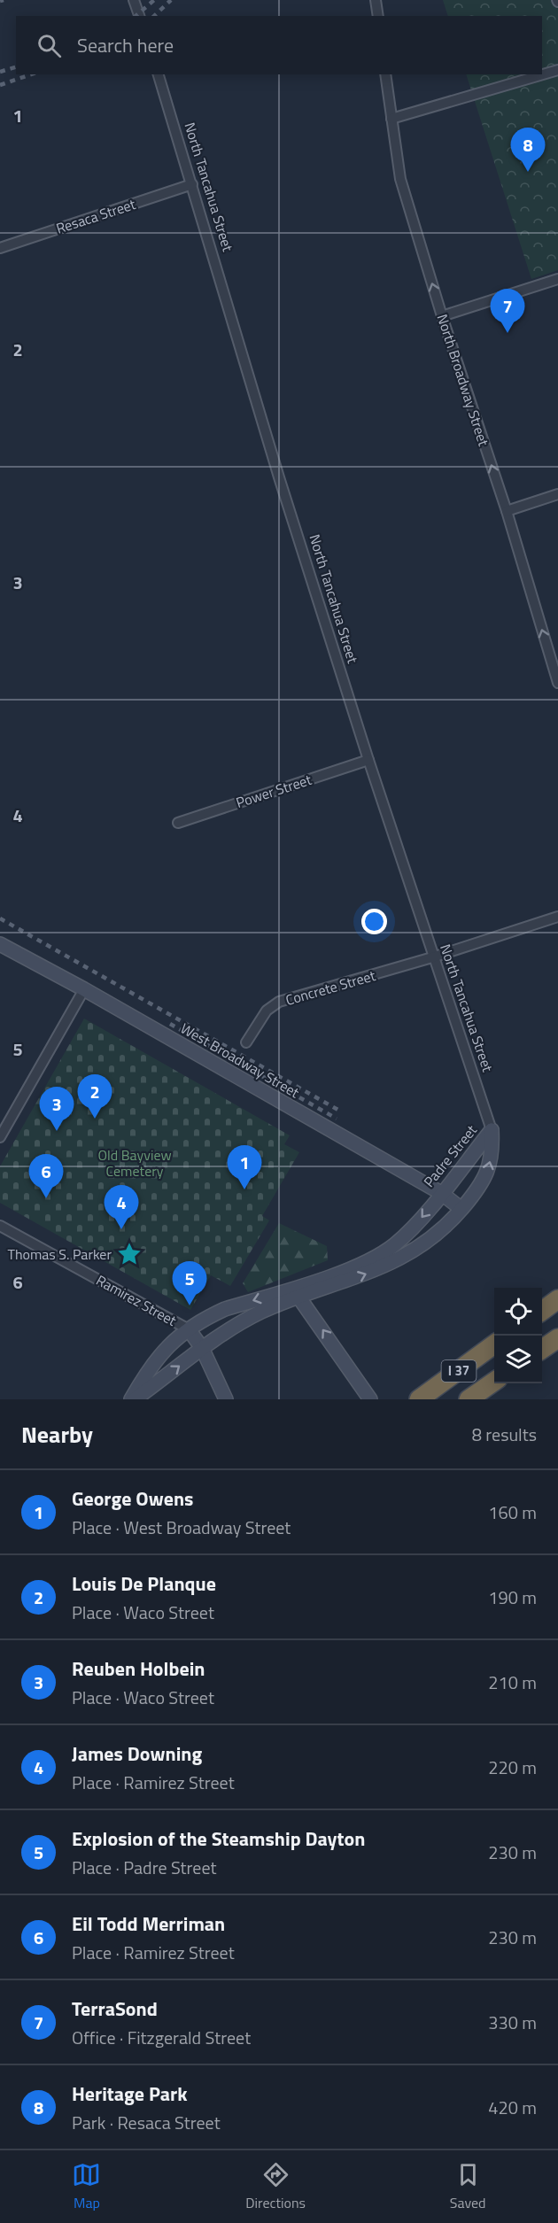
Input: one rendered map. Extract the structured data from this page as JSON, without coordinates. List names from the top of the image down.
{
  "streets": {
    "highway": ["I 37"],
    "main road": ["West Broadway Street", "Padre Street"],
    "street": [
      "North Tancahua Street",
      "Resaca Street",
      "North Broadway Street",
      "Power Street",
      "Concrete Street",
      "Ramirez Street"
    ]
  },
  "crossings": [
    ["North Tancahua Street", "Resaca Street"],
    ["North Tancahua Street", "Power Street"],
    ["North Tancahua Street", "Concrete Street"],
    ["North Tancahua Street", "Padre Street"],
    ["West Broadway Street", "Padre Street"],
    ["Padre Street", "Ramirez Street"]
  ],
  "one_way": ["North Broadway Street"],
  "parks": ["Old Bayview Cemetery"],
  "places": {
    "place": ["Thomas S. Parker"]
  },
  "page": {
    "search": "Search here",
    "pins": [
      "8",
      "7",
      "2",
      "3",
      "1",
      "6",
      "4",
      "5"
    ],
    "heading": ["Nearby", "8 results"],
    "list": [
      {
        "mark": "1",
        "name": "George Owens",
        "note": "Place · West Broadway Street",
        "value": "160 m"
      },
      {
        "mark": "2",
        "name": "Louis De Planque",
        "note": "Place · Waco Street",
        "value": "190 m"
      },
      {
        "mark": "3",
        "name": "Reuben Holbein",
        "note": "Place · Waco Street",
        "value": "210 m"
      },
      {
        "mark": "4",
        "name": "James Downing",
        "note": "Place · Ramirez Street",
        "value": "220 m"
      },
      {
        "mark": "5",
        "name": "Explosion of the Steamship Dayton",
        "note": "Place · Padre Street",
        "value": "230 m"
      },
      {
        "mark": "6",
        "name": "Eil Todd Merriman",
        "note": "Place · Ramirez Street",
        "value": "230 m"
      },
      {
        "mark": "7",
        "name": "TerraSond",
        "note": "Office · Fitzgerald Street",
        "value": "330 m"
      },
      {
        "mark": "8",
        "name": "Heritage Park",
        "note": "Park · Resaca Street",
        "value": "420 m"
      }
    ],
    "nav": ["Map", "Directions", "Saved"]
  },
  "grid": {
    "rows": [
      "1",
      "2",
      "3",
      "4",
      "5",
      "6"
    ]
  }
}
